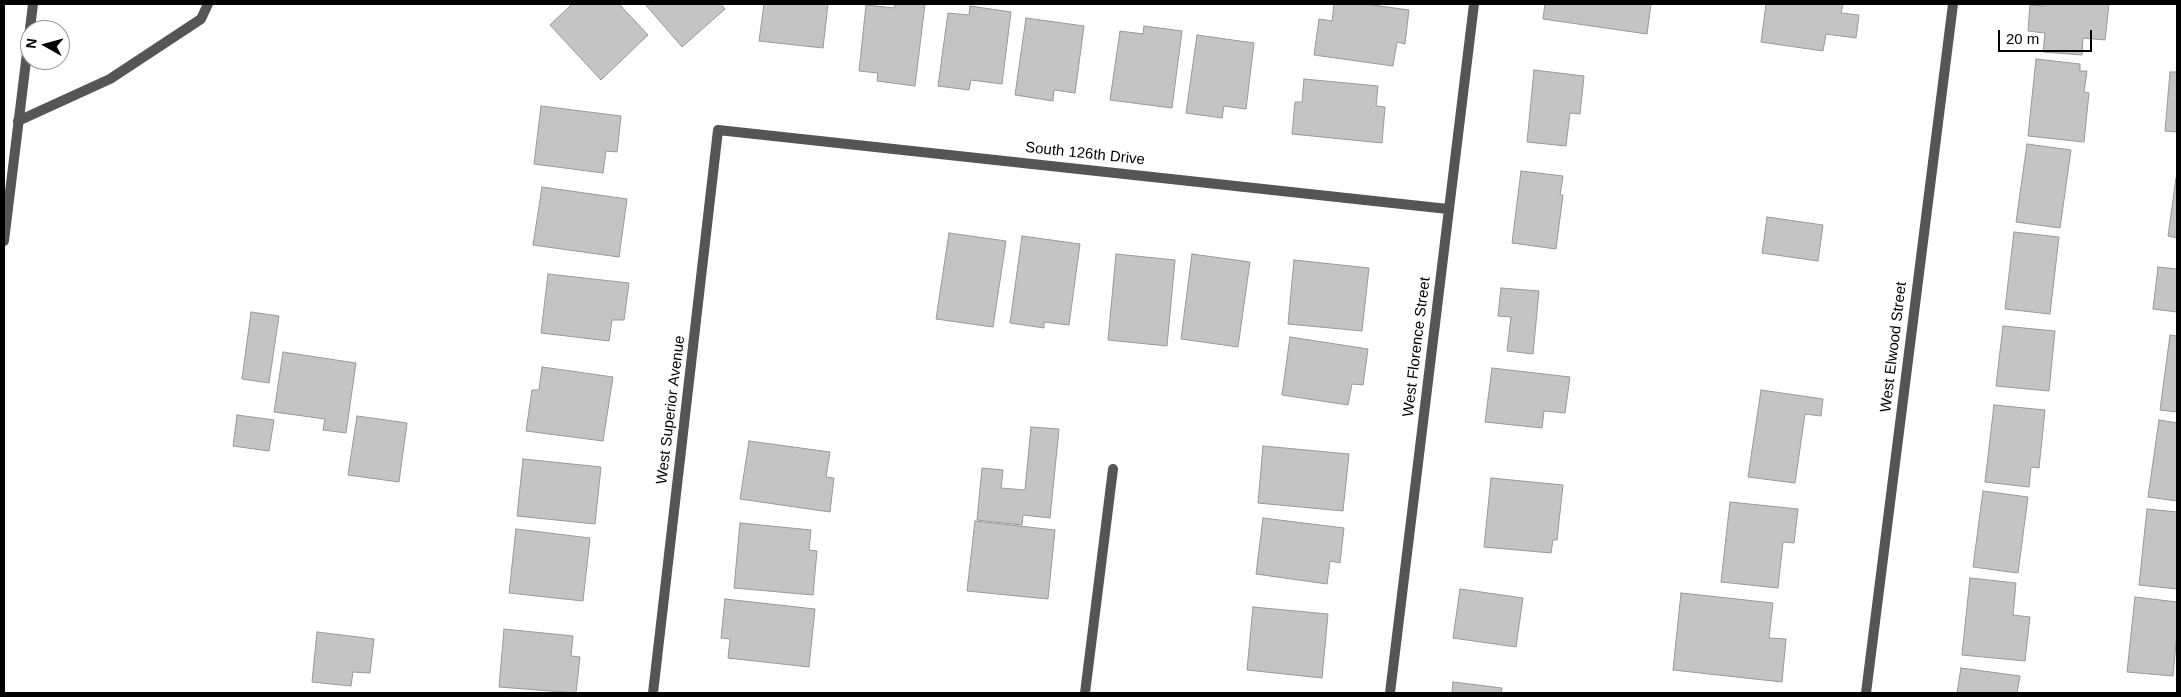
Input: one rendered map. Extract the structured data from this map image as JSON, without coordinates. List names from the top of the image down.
{
  "streets": {
    "street": [
      "South 126th Drive",
      "West Florence Street",
      "West Elwood Street",
      "West Superior Avenue"
    ]
  },
  "crossings": [
    ["South 126th Drive", "West Florence Street"],
    ["South 126th Drive", "West Superior Avenue"]
  ],
  "scale_bar": "20 m",
  "north": "left"
}
